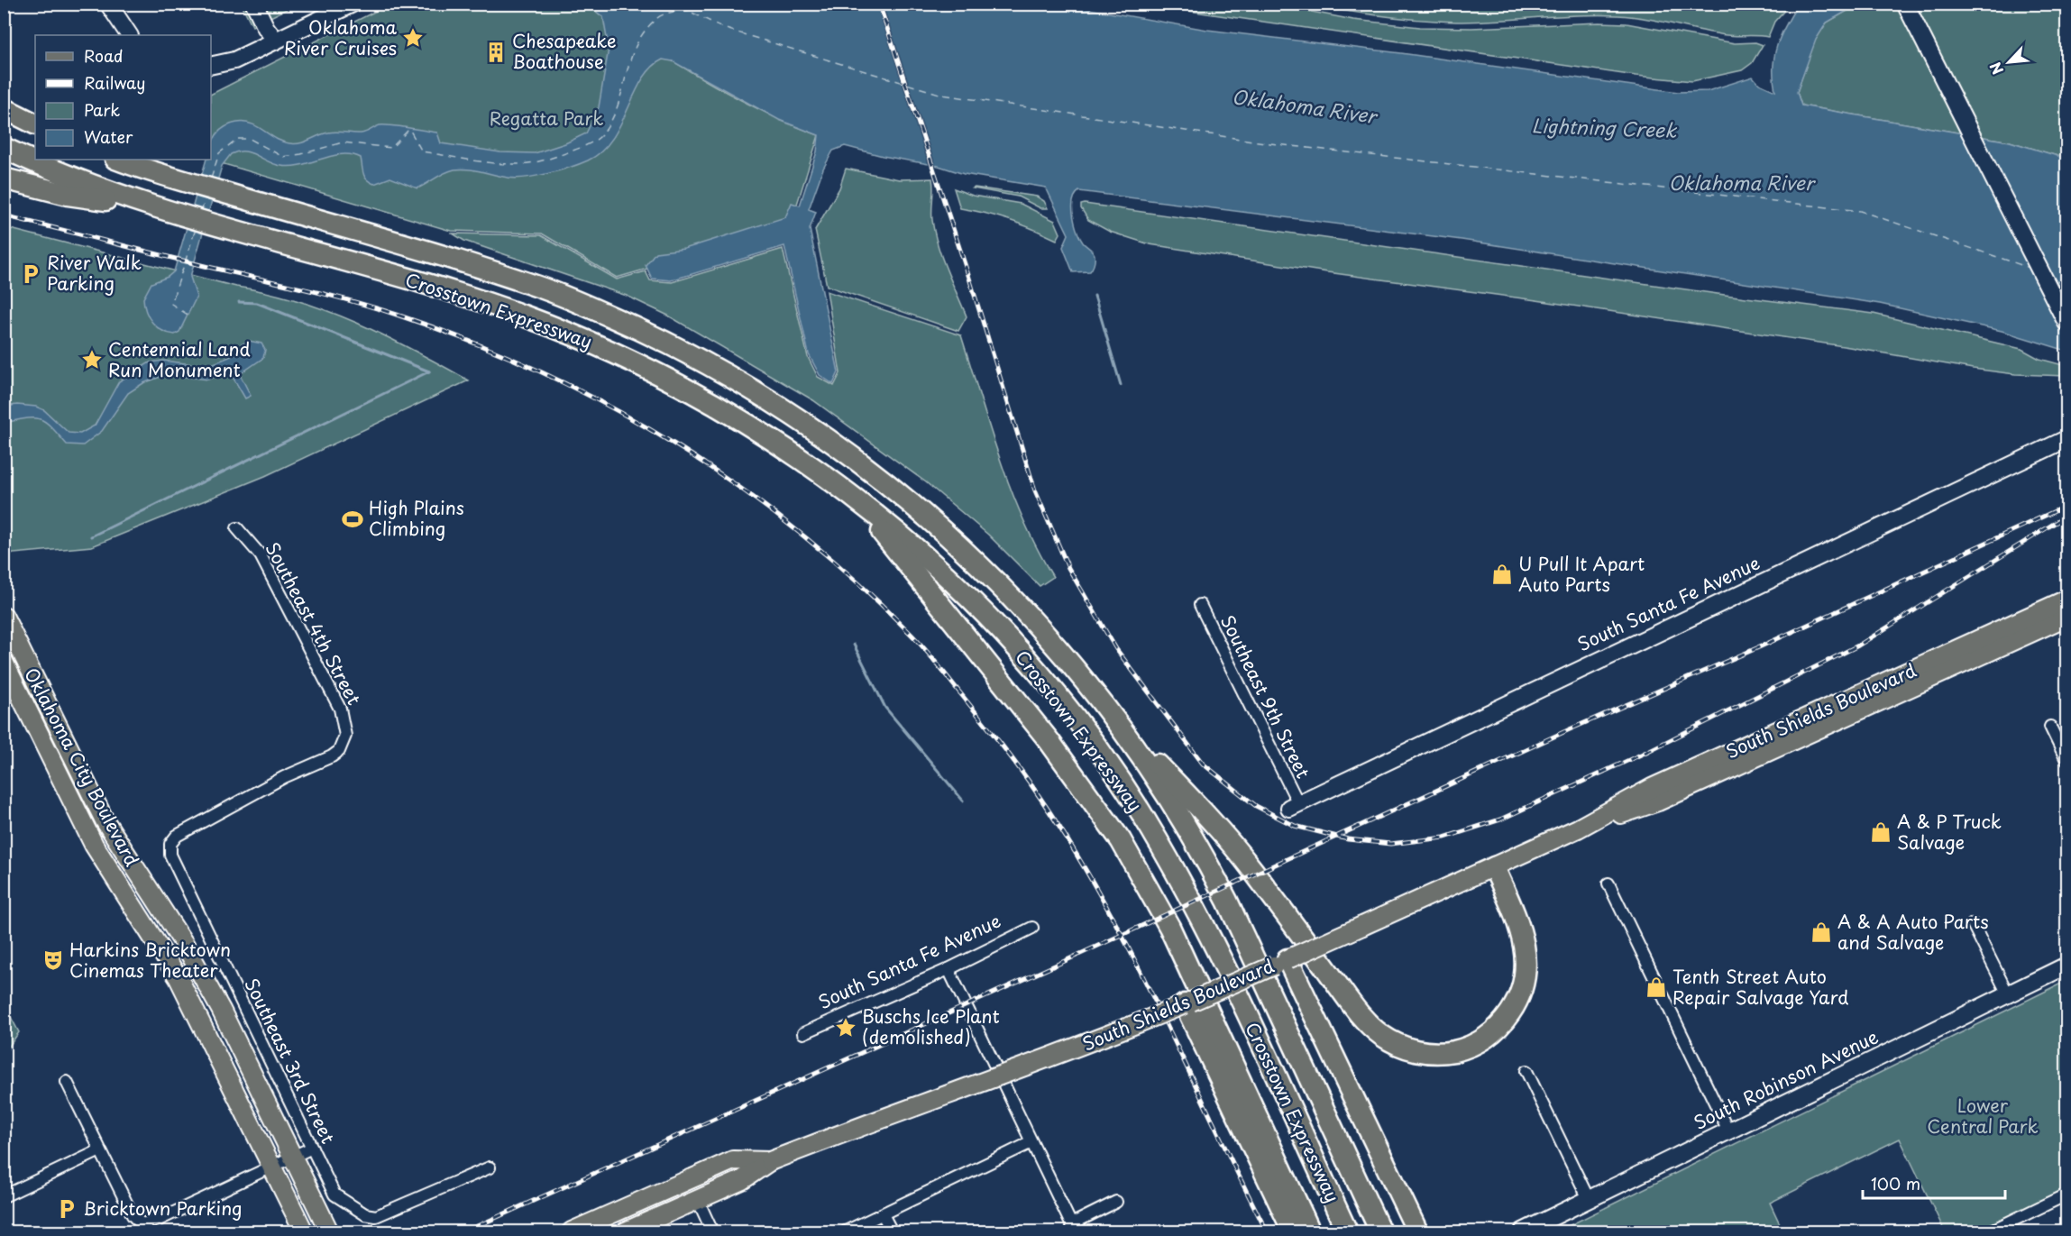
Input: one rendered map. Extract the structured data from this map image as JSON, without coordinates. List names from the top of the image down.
{
  "streets": {
    "highway": ["Crosstown Expressway"],
    "main road": [
      "South Santa Fe Avenue",
      "South Shields Boulevard",
      "Oklahoma City Boulevard",
      "South Robinson Avenue"
    ],
    "street": ["Southeast 4th Street", "Southeast 9th Street", "Southeast 3rd Street"]
  },
  "crossings": [
    ["South Santa Fe Avenue", "Southeast 9th Street"],
    ["Southeast 4th Street", "Southeast 3rd Street"]
  ],
  "water": ["Oklahoma River", "Lightning Creek"],
  "parks": ["Regatta Park", "Lower Central Park"],
  "places": {
    "place": ["Oklahoma River Cruises", "Centennial Land Run Monument", "Buschs Ice Plant (demolished)"],
    "building": ["Chesapeake Boathouse"],
    "parking": ["River Walk Parking", "Bricktown Parking"],
    "sports": ["High Plains Climbing"],
    "shop": [
      "U Pull It Apart Auto Parts",
      "A & P Truck Salvage",
      "A & A Auto Parts and Salvage",
      "Tenth Street Auto Repair Salvage Yard"
    ],
    "theatre": ["Harkins Bricktown Cinemas Theater"]
  },
  "legend": [
    "Road",
    "Railway",
    "Park",
    "Water"
  ],
  "scale_bar": "100 m",
  "north": "bottom left"
}
